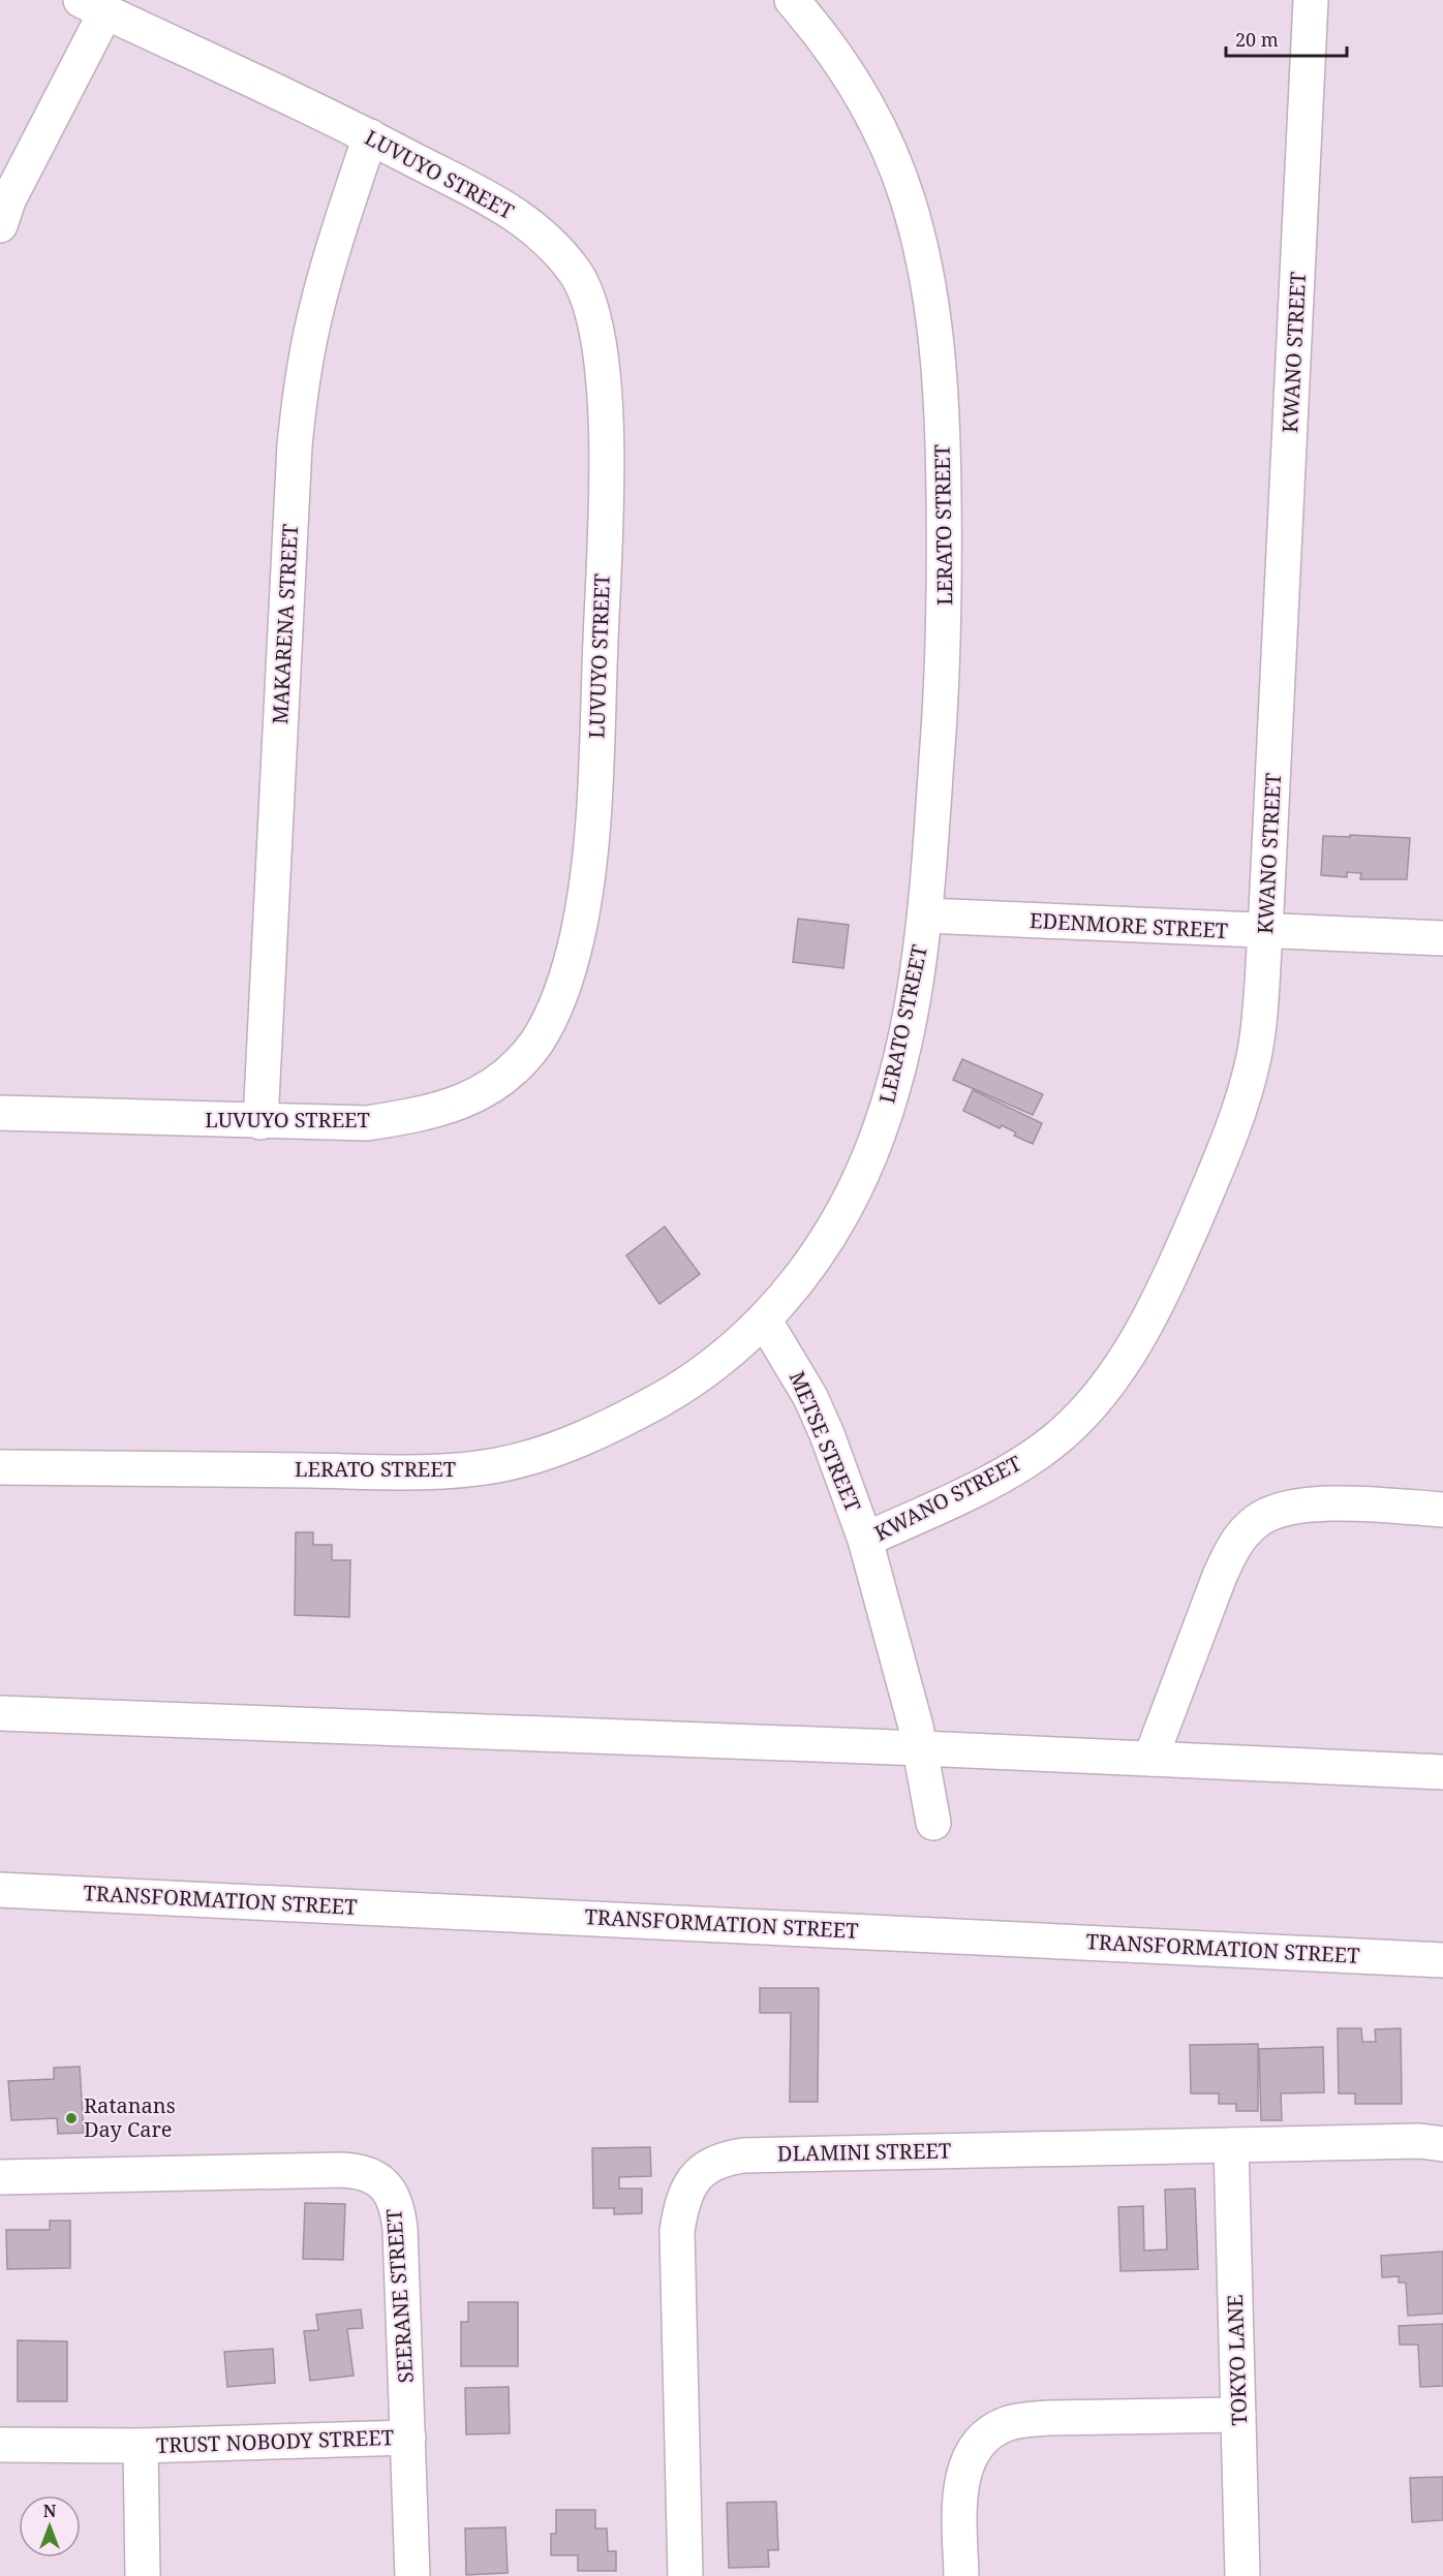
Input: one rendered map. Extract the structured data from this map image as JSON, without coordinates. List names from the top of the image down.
{
  "streets": {
    "street": [
      "LUVUYO STREET",
      "KWANO STREET",
      "LERATO STREET",
      "MAKARENA STREET",
      "EDENMORE STREET",
      "METSE STREET",
      "TRANSFORMATION STREET",
      "DLAMINI STREET",
      "SEERANE STREET",
      "TOKYO LANE",
      "TRUST NOBODY STREET"
    ]
  },
  "crossings": [
    ["LUVUYO STREET", "MAKARENA STREET"],
    ["KWANO STREET", "EDENMORE STREET"],
    ["KWANO STREET", "METSE STREET"],
    ["LERATO STREET", "EDENMORE STREET"],
    ["LERATO STREET", "METSE STREET"],
    ["DLAMINI STREET", "TOKYO LANE"],
    ["SEERANE STREET", "TRUST NOBODY STREET"]
  ],
  "places": ["Ratanans Day Care"],
  "scale_bar": "20 m",
  "north": "top"
}
